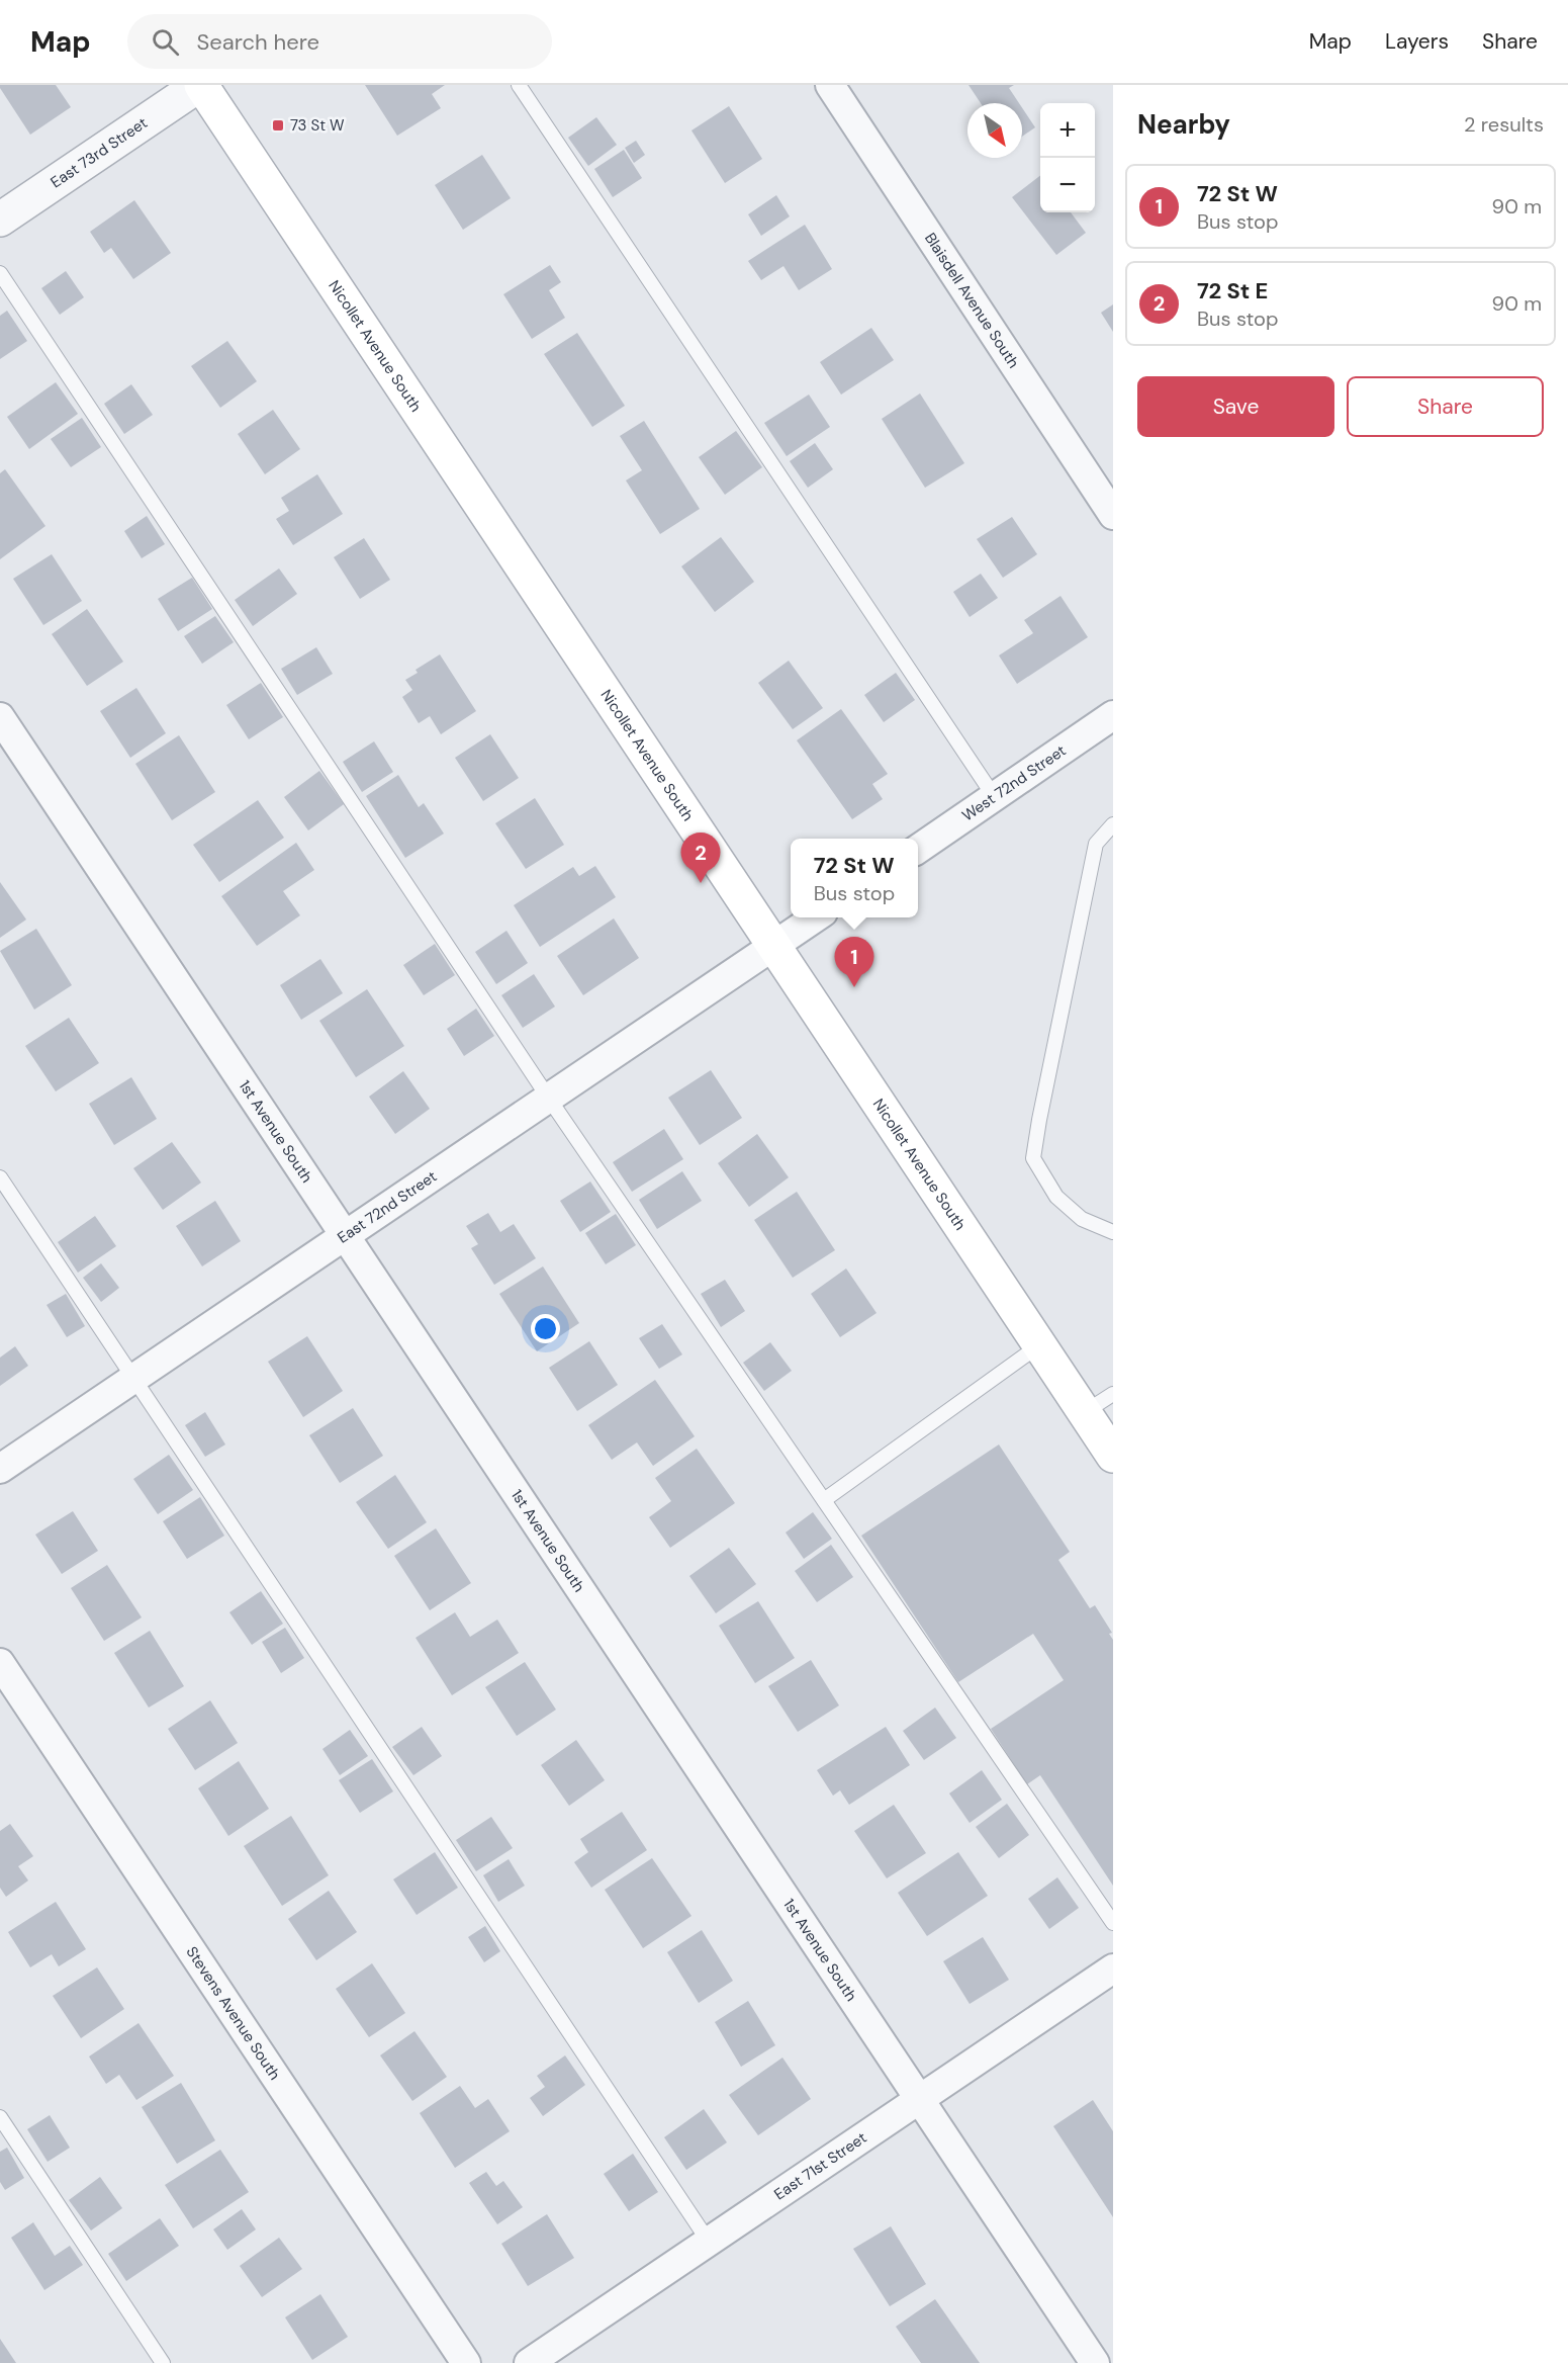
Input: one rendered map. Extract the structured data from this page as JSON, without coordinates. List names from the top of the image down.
{
  "streets": {
    "main road": ["Nicollet Avenue South"],
    "street": [
      "East 73rd Street",
      "Blaisdell Avenue South",
      "West 72nd Street",
      "1st Avenue South",
      "East 72nd Street",
      "Stevens Avenue South",
      "East 71st Street"
    ]
  },
  "crossings": [
    ["East 73rd Street", "Nicollet Avenue South"],
    ["Nicollet Avenue South", "East 72nd Street"],
    ["1st Avenue South", "East 72nd Street"],
    ["1st Avenue South", "East 71st Street"]
  ],
  "places": {
    "transit": ["73 St W"]
  },
  "north": "bottom right",
  "page": {
    "header": "Map",
    "search": "Search here",
    "nav": ["Map", "Layers", "Share"],
    "heading": ["Nearby", "2 results"],
    "map_buttons": ["+", "−"],
    "list": [
      {
        "mark": "1",
        "name": "72 St W",
        "note": "Bus stop",
        "value": "90 m"
      },
      {
        "mark": "2",
        "name": "72 St E",
        "note": "Bus stop",
        "value": "90 m"
      }
    ],
    "buttons": ["Save", "Share"],
    "pins": ["2", "1"],
    "popup": ["72 St W", "Bus stop"]
  }
}
